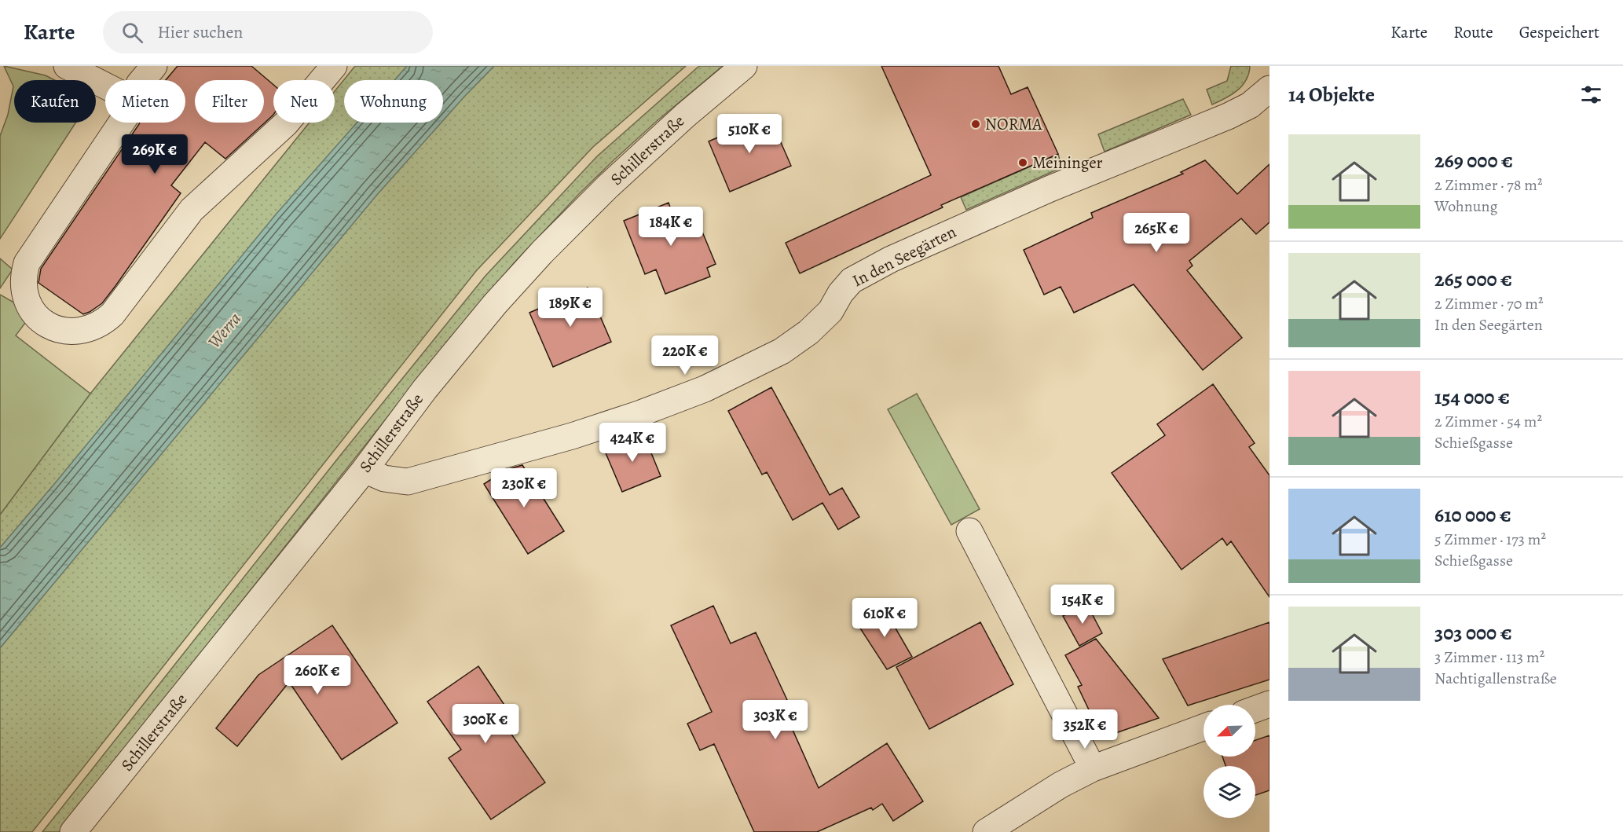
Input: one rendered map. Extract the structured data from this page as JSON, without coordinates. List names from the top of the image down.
{
  "streets": {
    "street": ["Schillerstraße", "In den Seegärten"]
  },
  "crossings": [
    ["Schillerstraße", "In den Seegärten"]
  ],
  "water": ["Werra"],
  "places": ["NORMA", "Meininger"],
  "north": "bottom left",
  "page": {
    "header": "Karte",
    "search": "Hier suchen",
    "nav": ["Karte", "Route", "Gespeichert"],
    "heading": "14 Objekte",
    "chip": [
      "Kaufen",
      "Mieten",
      "Filter",
      "Neu",
      "Wohnung"
    ],
    "price": [
      "510K €",
      "269K €",
      "184K €",
      "265K €",
      "189K €",
      "220K €",
      "424K €",
      "230K €",
      "154K €",
      "610K €",
      "260K €",
      "303K €",
      "300K €",
      "352K €"
    ],
    "list": [
      {
        "name": "269 000 €",
        "note": "2 Zimmer · 78 m² · Wohnung"
      },
      {
        "name": "265 000 €",
        "note": "2 Zimmer · 70 m² · In den Seegärten"
      },
      {
        "name": "154 000 €",
        "note": "2 Zimmer · 54 m² · Schießgasse"
      },
      {
        "name": "610 000 €",
        "note": "5 Zimmer · 173 m² · Schießgasse"
      },
      {
        "name": "303 000 €",
        "note": "3 Zimmer · 113 m² · Nachtigallenstraße"
      }
    ]
  }
}
